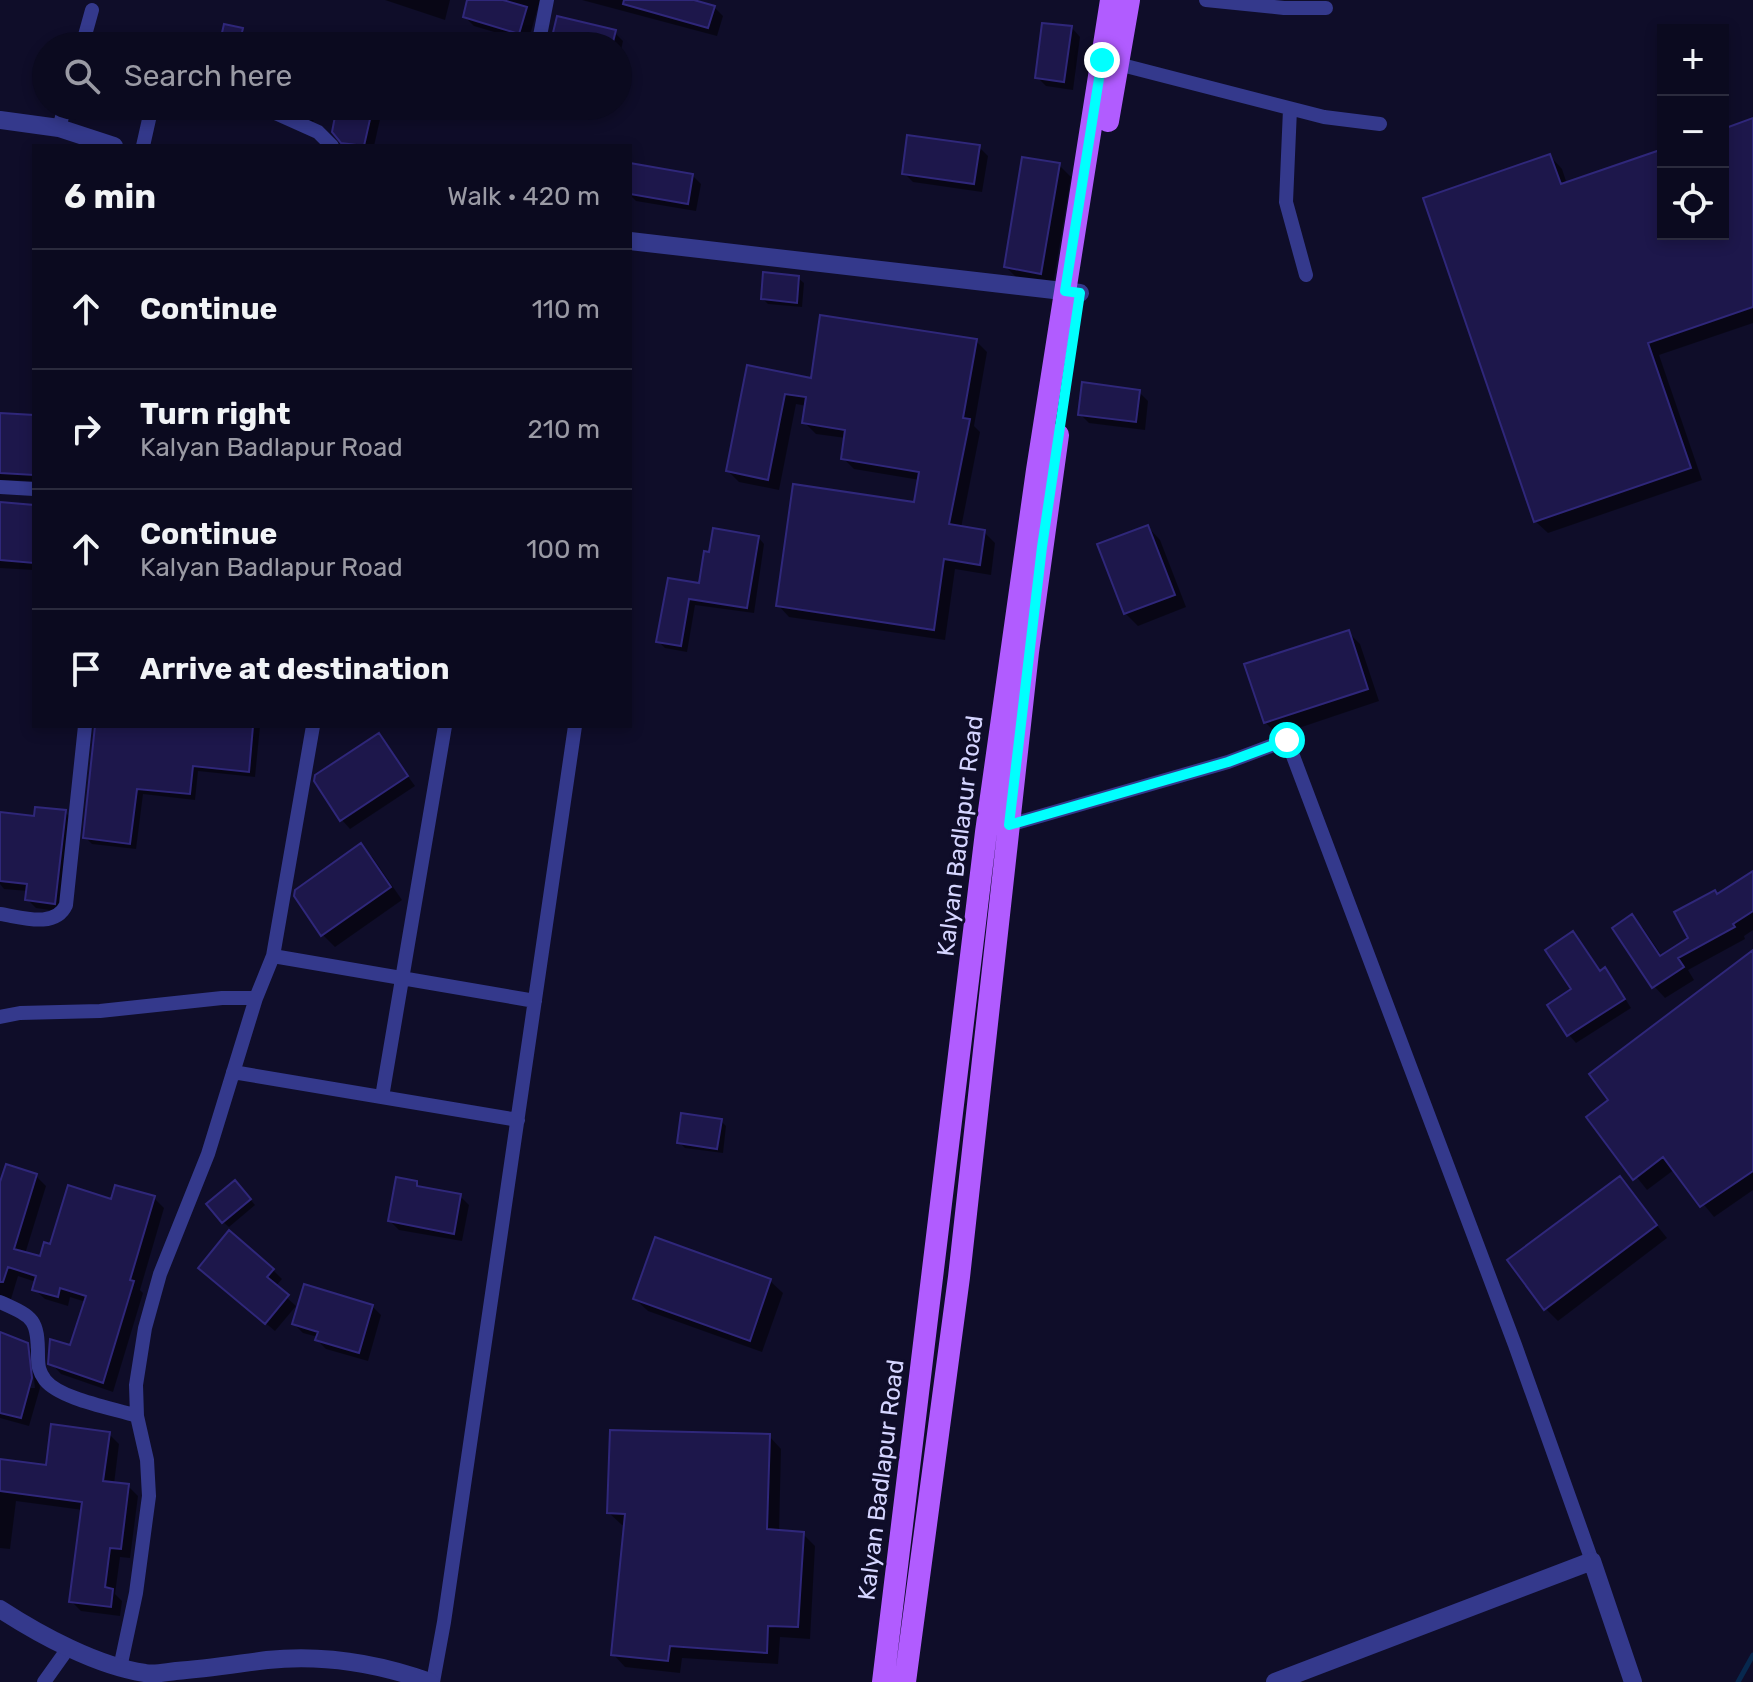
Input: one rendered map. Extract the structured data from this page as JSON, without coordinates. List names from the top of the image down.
{
  "streets": {
    "main road": ["Kalyan Badlapur Road"]
  },
  "page": {
    "map_buttons": ["+", "−"],
    "search": "Search here",
    "heading": ["6 min", "Walk · 420 m"],
    "list": [
      ["Continue", "110 m"],
      ["Turn right", "Kalyan Badlapur Road", "210 m"],
      ["Continue", "Kalyan Badlapur Road", "100 m"],
      "Arrive at destination"
    ]
  }
}
